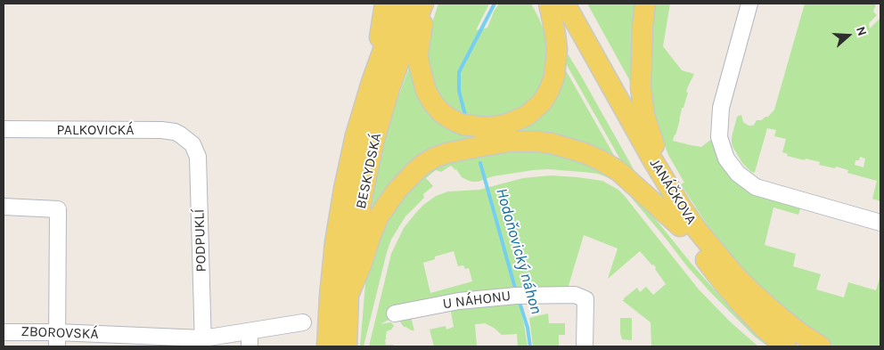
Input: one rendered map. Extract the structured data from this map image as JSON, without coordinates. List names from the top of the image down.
{
  "streets": {
    "main road": ["BESKYDSKÁ", "JANÁČKOVA"],
    "street": [
      "PALKOVICKÁ",
      "PODPUKLÍ",
      "U NÁHONU",
      "ZBOROVSKÁ"
    ]
  },
  "crossings": [
    ["PALKOVICKÁ", "PODPUKLÍ"],
    ["PODPUKLÍ", "ZBOROVSKÁ"]
  ],
  "water": ["Hodoňovický náhon"],
  "north": "right"
}
